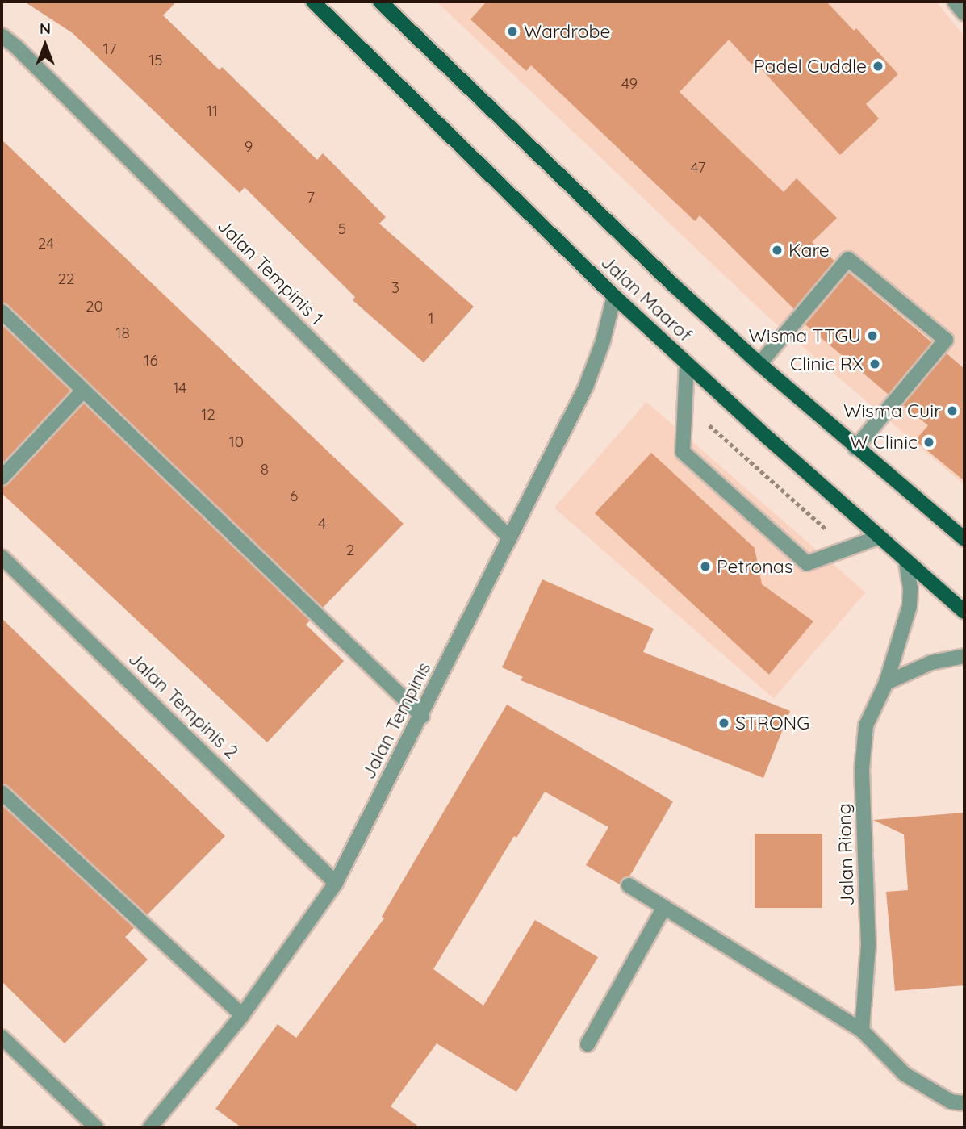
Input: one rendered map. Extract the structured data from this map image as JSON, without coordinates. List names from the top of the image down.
{
  "streets": {
    "main road": ["Jalan Maarof"],
    "street": [
      "Jalan Tempinis 1",
      "Jalan Tempinis 2",
      "Jalan Tempinis",
      "Jalan Riong"
    ]
  },
  "crossings": [
    ["Jalan Tempinis 1", "Jalan Tempinis"],
    ["Jalan Maarof", "Jalan Tempinis"],
    ["Jalan Maarof", "Jalan Riong"],
    ["Jalan Tempinis 2", "Jalan Tempinis"]
  ],
  "places": [
    "Wardrobe",
    "Padel Cuddle",
    "Kare",
    "Wisma TTGU",
    "Clinic RX",
    "Wisma Cuir",
    "W Clinic",
    "Petronas",
    "STRONG"
  ],
  "house_numbers": [
    "17",
    "15",
    "49",
    "11",
    "9",
    "47",
    "7",
    "5",
    "24",
    "22",
    "3",
    "20",
    "1",
    "18",
    "16",
    "14",
    "12",
    "10",
    "8",
    "6",
    "4",
    "2"
  ],
  "north": "top"
}
